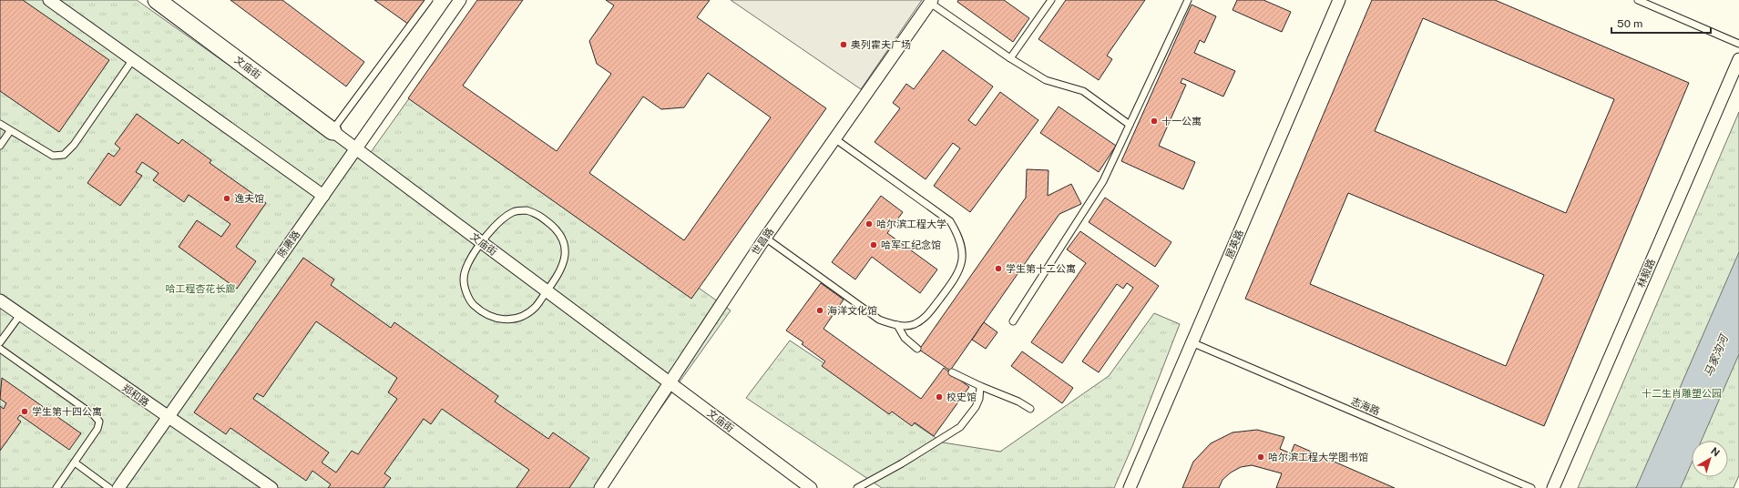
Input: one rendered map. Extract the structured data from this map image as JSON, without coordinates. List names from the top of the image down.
{
  "streets": {
    "main road": ["文庙街"],
    "street": [
      "世昌路",
      "陈赓路",
      "居英路",
      "林毅路",
      "郑和路"
    ],
    "lane": ["志海路"]
  },
  "crossings": [
    ["文庙街", "世昌路"],
    ["文庙街", "陈赓路"],
    ["陈赓路", "郑和路"],
    ["居英路", "志海路"]
  ],
  "water": ["马家沟河"],
  "parks": ["哈工程杏花长廊", "十二生肖雕塑公园"],
  "places": [
    "奥列霍夫广场",
    "十一公寓",
    "逸夫馆",
    "哈尔滨工程大学",
    "哈军工纪念馆",
    "学生第十二公寓",
    "海洋文化馆",
    "校史馆",
    "学生第十四公寓",
    "哈尔滨工程大学图书馆"
  ],
  "scale_bar": "50 m",
  "north": "top right"
}
